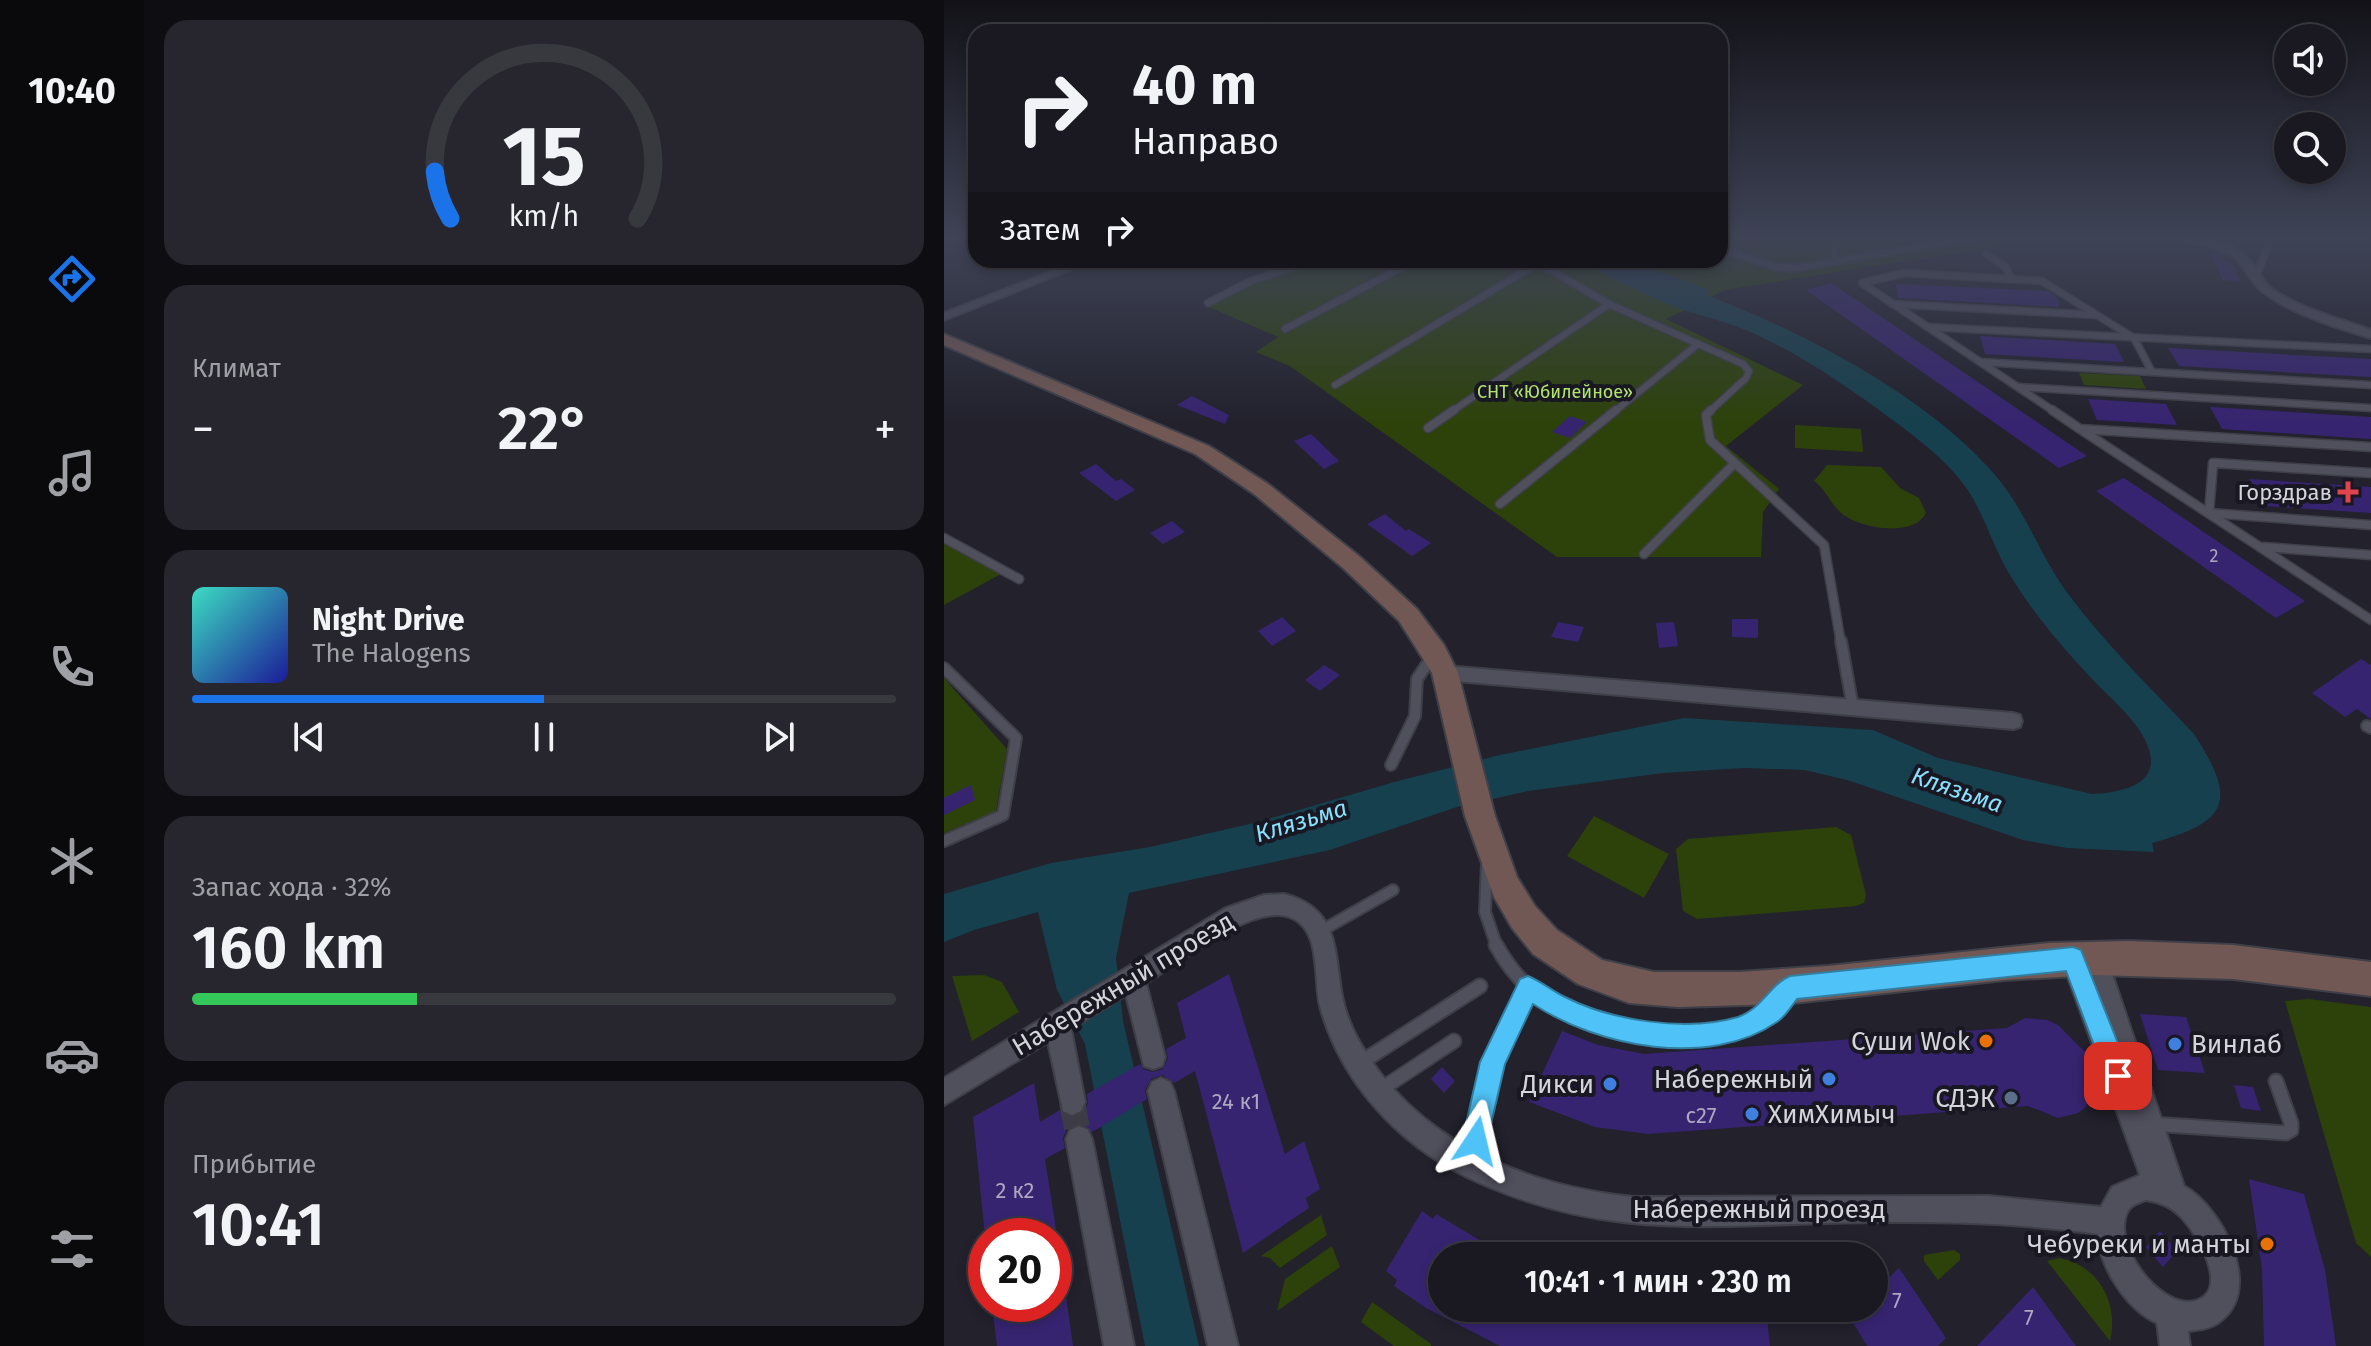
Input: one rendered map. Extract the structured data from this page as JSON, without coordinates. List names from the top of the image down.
{
  "streets": {
    "street": ["Набережный проезд"]
  },
  "water": ["Клязьма"],
  "parks": ["СНТ «Юбилейное»"],
  "places": {
    "health": ["Горздрав"],
    "other": [
      "Суши Wok",
      "Винлаб",
      "Набережный",
      "Дикси",
      "СДЭК",
      "ХимХимыч",
      "Чебуреки и манты"
    ]
  },
  "house_numbers": [
    "2",
    "24 к1",
    "с27",
    "2 к2",
    "7",
    "7"
  ],
  "page": {
    "tabs": "10:40",
    "turn": ["40 m", "Направо"],
    "then": "Затем",
    "tile": [
      "Климат",
      ["Запас хода · 32%", "160 km"],
      ["Прибытие", "10:41"]
    ],
    "heat": ["−", "22°", "+"],
    "song": ["Night Drive", "The Halogens"],
    "limit": "20",
    "trip": "10:41 · 1 мин · 230 m",
    "gauge": ["15", "km/h"]
  }
}
